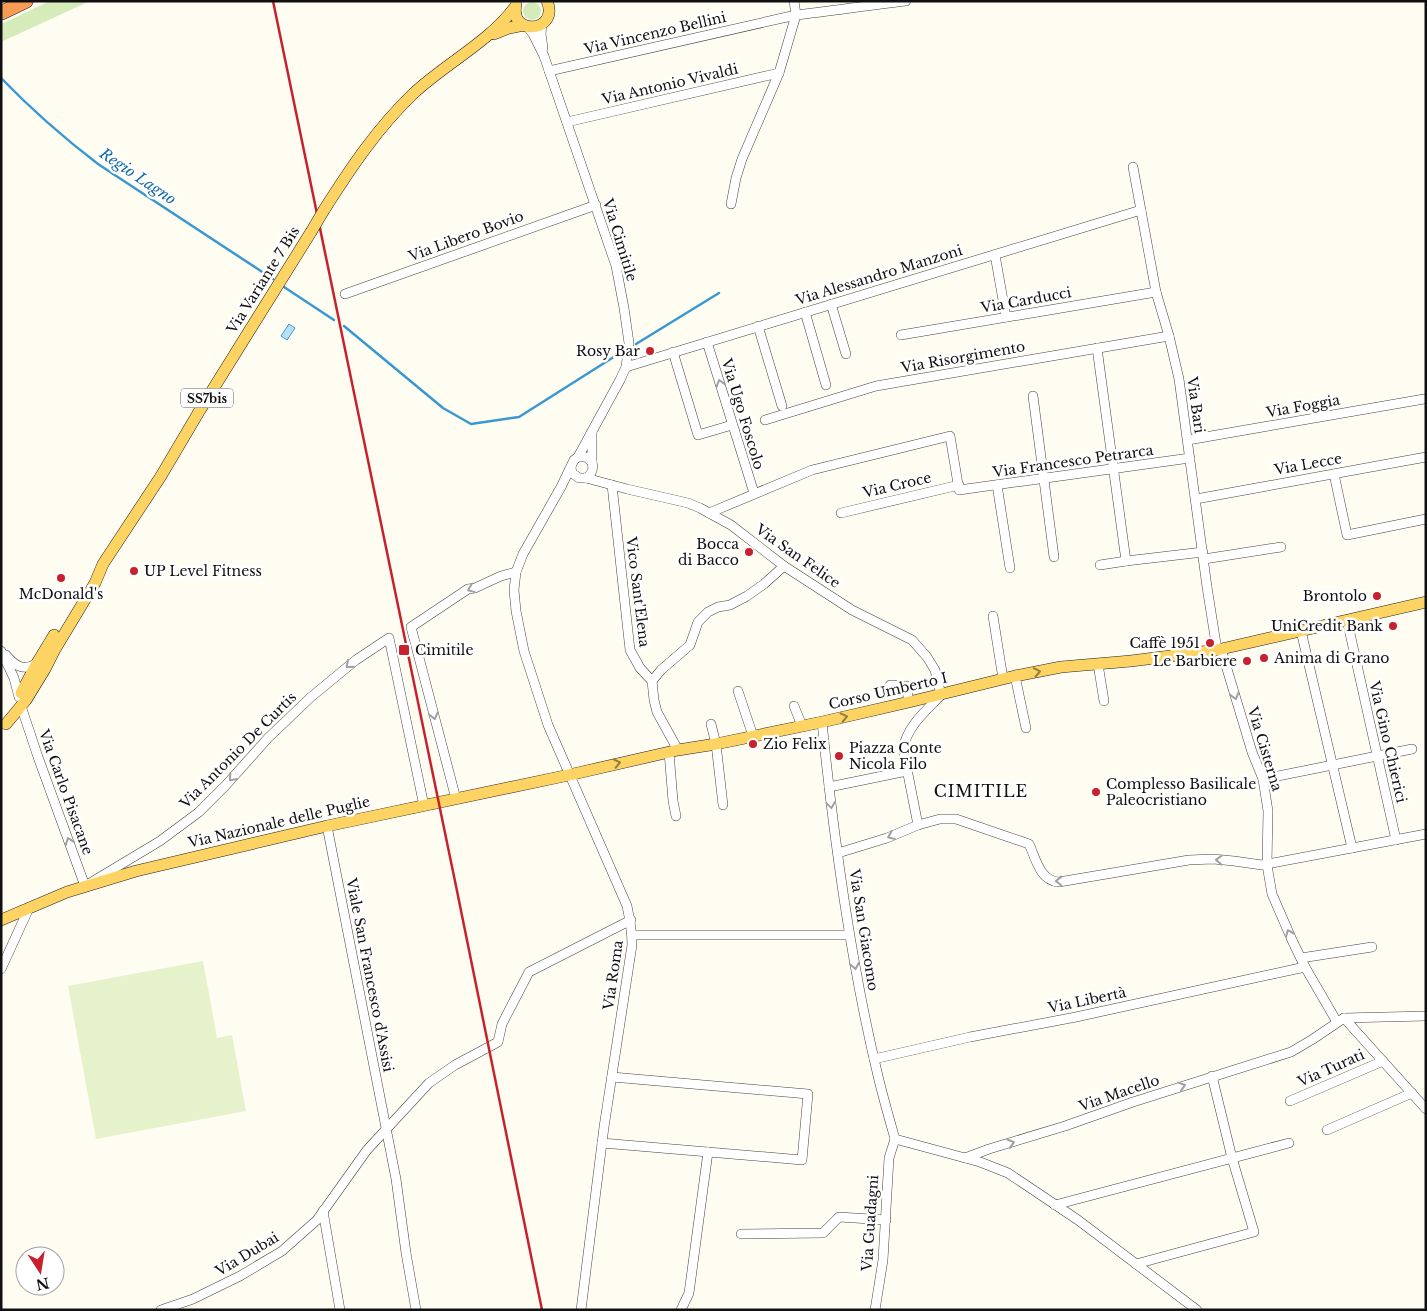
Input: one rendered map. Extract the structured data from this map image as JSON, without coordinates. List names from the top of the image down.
{
  "streets": {
    "main road": [
      "Via Variante 7 Bis",
      "SS7bis",
      "Corso Umberto I",
      "Via Nazionale delle Puglie"
    ],
    "street": [
      "Via Vincenzo Bellini",
      "Via Antonio Vivaldi",
      "Via Libero Bovio",
      "Via Cimitile",
      "Via Alessandro Manzoni",
      "Via Carducci",
      "Via Risorgimento",
      "Via Bari",
      "Via Foggia",
      "Via Ugo Foscolo",
      "Via Francesco Petrarca",
      "Via Lecce",
      "Via Croce",
      "Via San Felice",
      "Vico Sant'Elena",
      "Via Gino Chierici",
      "Via Cisterna",
      "Via Antonio De Curtis",
      "Via Carlo Pisacane",
      "Via San Giacomo",
      "Viale San Francesco d'Assisi",
      "Via Roma",
      "Via Libertà",
      "Via Turati",
      "Via Macello",
      "Via Guadagni",
      "Via Dubai"
    ]
  },
  "crossings": [
    ["Via Vincenzo Bellini", "Via Cimitile"],
    ["Via Antonio Vivaldi", "Via Cimitile"],
    ["Via Libero Bovio", "Via Cimitile"],
    ["Via Cimitile", "Via Alessandro Manzoni"],
    ["Via Cimitile", "Via Variante 7 Bis"],
    ["Via Cimitile", "SS7bis"],
    ["Via Cimitile", "Via San Felice"],
    ["Via Alessandro Manzoni", "Via Bari"],
    ["Via Alessandro Manzoni", "Via Ugo Foscolo"],
    ["Via Variante 7 Bis", "SS7bis"],
    ["Via Variante 7 Bis", "Via Carlo Pisacane"],
    ["Via Carducci", "Via Bari"],
    ["Via Risorgimento", "Via Bari"],
    ["Via Bari", "Via Foggia"],
    ["Via Bari", "Via Francesco Petrarca"],
    ["Via Bari", "Via Lecce"],
    ["Via Bari", "Corso Umberto I"],
    ["Via Bari", "Via Cisterna"],
    ["Via Francesco Petrarca", "Via Croce"],
    ["Via San Felice", "Vico Sant'Elena"],
    ["Via San Felice", "Corso Umberto I"],
    ["Corso Umberto I", "Via Cisterna"],
    ["Corso Umberto I", "Via Nazionale delle Puglie"],
    ["Corso Umberto I", "Via San Giacomo"],
    ["Corso Umberto I", "Via Roma"],
    ["Via Cisterna", "Via Libertà"],
    ["Via Cisterna", "Via Turati"],
    ["Via Cisterna", "Via Macello"],
    ["Via Antonio De Curtis", "Via Carlo Pisacane"],
    ["Via Antonio De Curtis", "Via Nazionale delle Puglie"],
    ["Via Carlo Pisacane", "Via Nazionale delle Puglie"],
    ["Via Nazionale delle Puglie", "Viale San Francesco d'Assisi"],
    ["Via Nazionale delle Puglie", "Via Roma"],
    ["Via San Giacomo", "Via Libertà"],
    ["Via San Giacomo", "Via Guadagni"],
    ["Viale San Francesco d'Assisi", "Via Dubai"],
    ["Via Roma", "Via Dubai"]
  ],
  "one_way": ["Corso Umberto I", "Via Carlo Pisacane", "Via San Giacomo"],
  "districts": ["CIMITILE"],
  "water": ["Regio Lagno"],
  "places": {
    "other": [
      "Rosy Bar",
      "Bocca di Bacco",
      "UP Level Fitness",
      "McDonald's",
      "Brontolo",
      "UniCredit Bank",
      "Caffè 1951",
      "Anima di Grano",
      "Le Barbiere",
      "Zio Felix",
      "Piazza Conte Nicola Filo",
      "Complesso Basilicale Paleocristiano"
    ],
    "transit": ["Cimitile"]
  },
  "north": "bottom"
}
